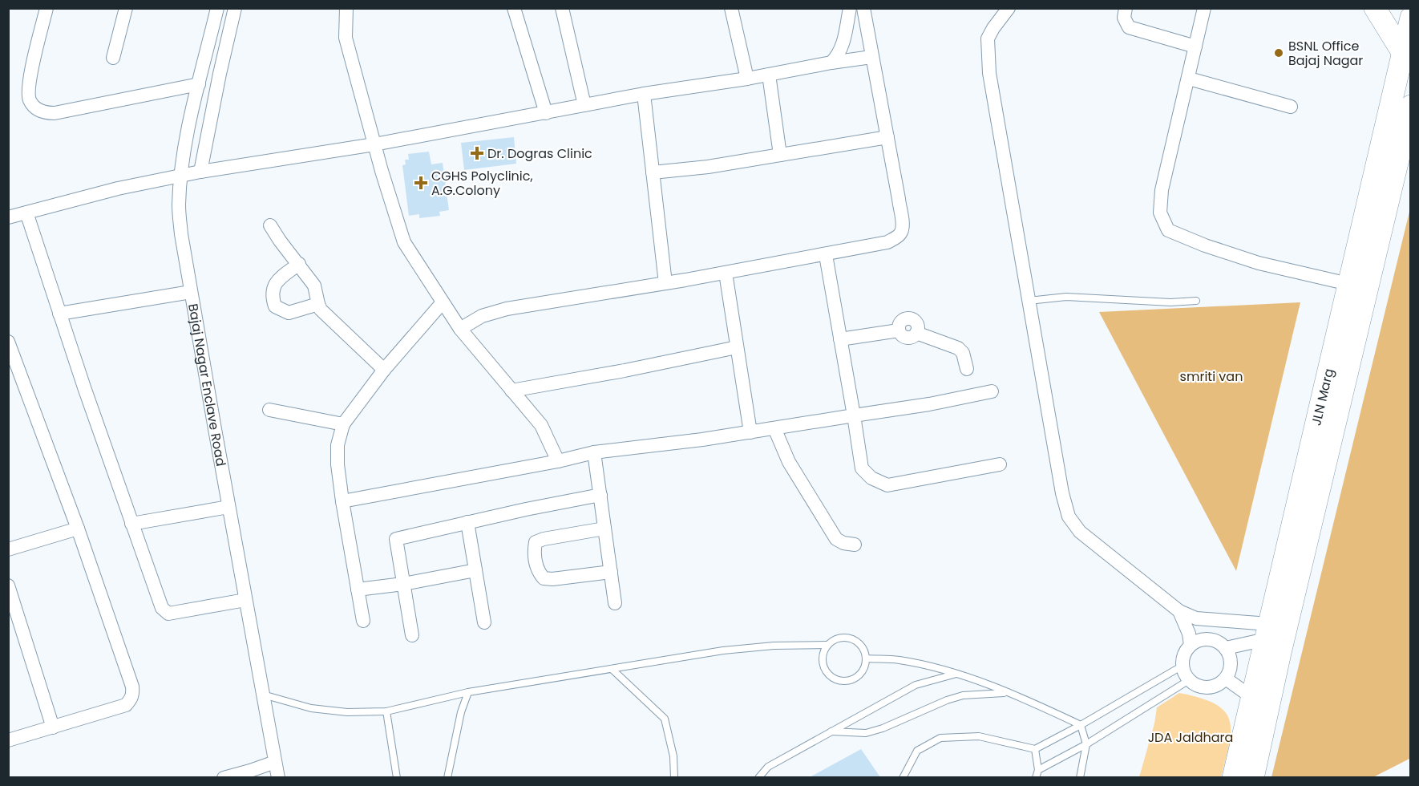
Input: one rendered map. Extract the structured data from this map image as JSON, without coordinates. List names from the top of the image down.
{
  "streets": {
    "main road": ["JLN Marg"],
    "street": ["Bajaj Nagar Enclave Road"]
  },
  "parks": ["smriti van", "JDA Jaldhara"],
  "places": {
    "other": ["BSNL Office Bajaj Nagar"],
    "health": ["Dr. Dogras Clinic", "CGHS Polyclinic, A.G.Colony"]
  }
}
